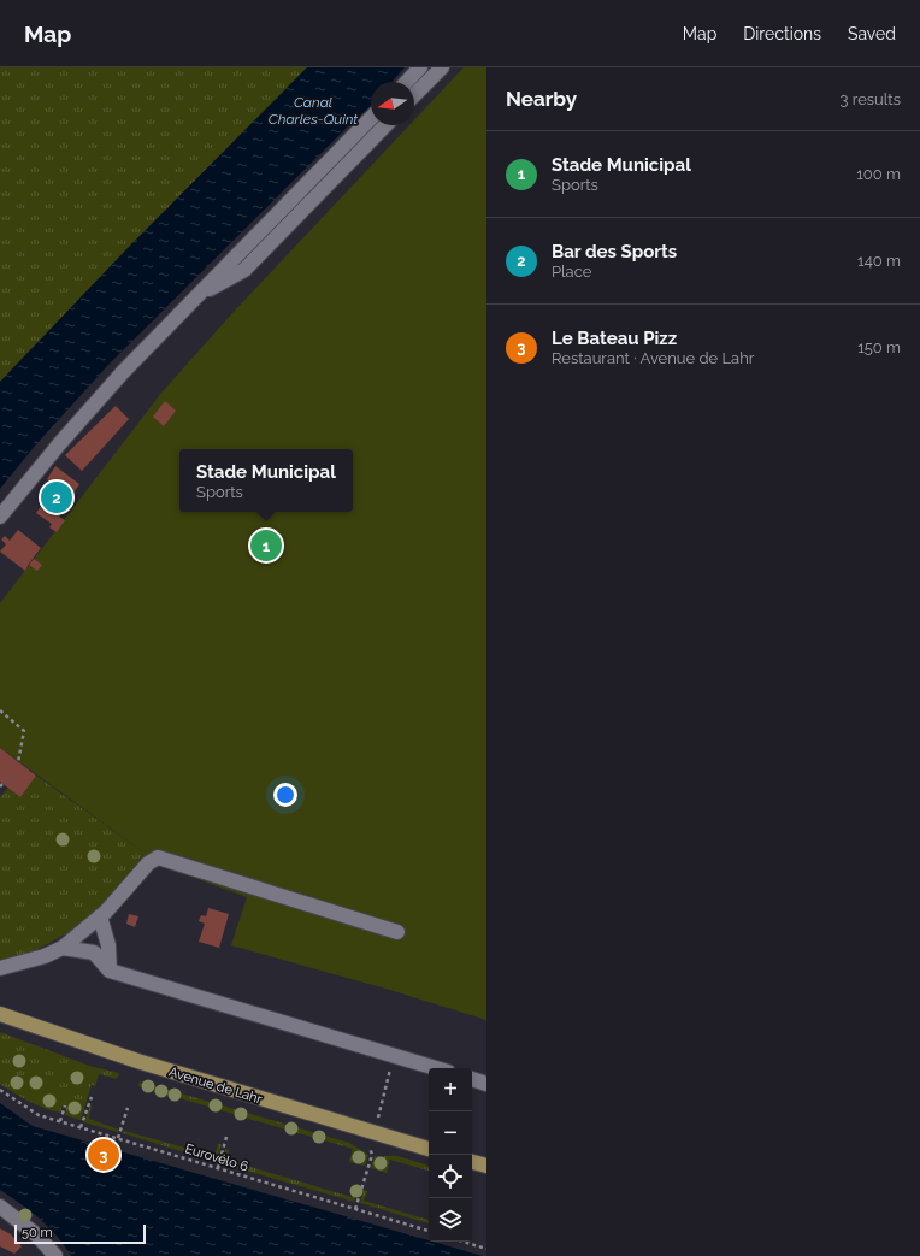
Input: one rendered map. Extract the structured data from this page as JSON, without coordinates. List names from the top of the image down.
{
  "streets": {
    "main road": ["Avenue de Lahr"],
    "path": ["Eurovélo 6"]
  },
  "water": ["Canal Charles-Quint"],
  "scale_bar": "50 m",
  "north": "left",
  "page": {
    "header": "Map",
    "nav": ["Map", "Directions", "Saved"],
    "heading": ["Nearby", "3 results"],
    "list": [
      {
        "mark": "1",
        "name": "Stade Municipal",
        "note": "Sports",
        "value": "100 m"
      },
      {
        "mark": "2",
        "name": "Bar des Sports",
        "note": "Place",
        "value": "140 m"
      },
      {
        "mark": "3",
        "name": "Le Bateau Pizz",
        "note": "Restaurant · Avenue de Lahr",
        "value": "150 m"
      }
    ],
    "popup": ["Stade Municipal", "Sports"],
    "pins": ["2", "1", "3"],
    "map_buttons": ["+", "−"],
    "scale": "50 m"
  }
}
